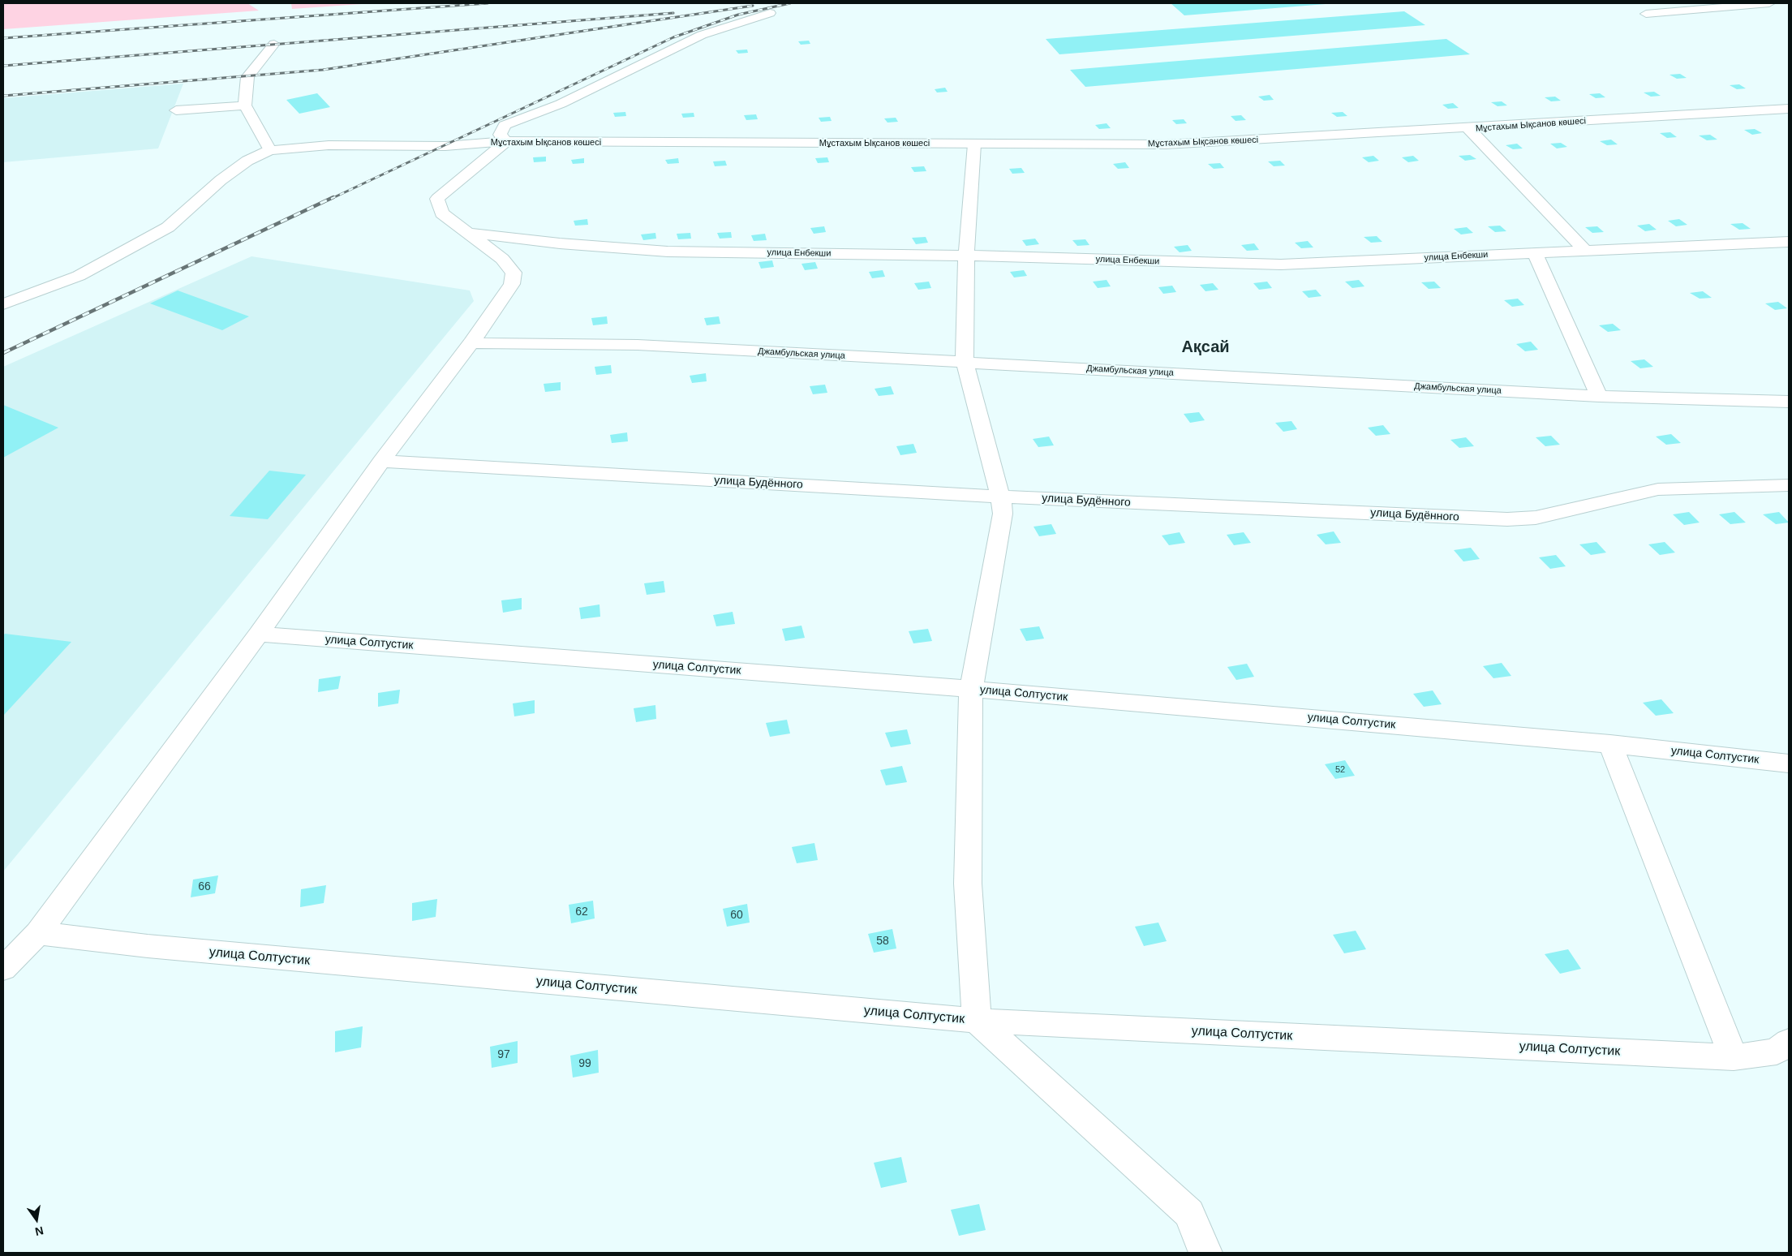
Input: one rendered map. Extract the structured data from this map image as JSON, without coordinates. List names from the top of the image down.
{
  "streets": {
    "street": [
      "Мұстахым Ықсанов көшесі",
      "улица Енбекши",
      "Джамбульская улица",
      "улица Будённого",
      "улица Солтустик"
    ]
  },
  "districts": ["Ақсай"],
  "house_numbers": [
    "52",
    "66",
    "62",
    "60",
    "58",
    "97",
    "99"
  ],
  "north": "bottom"
}
